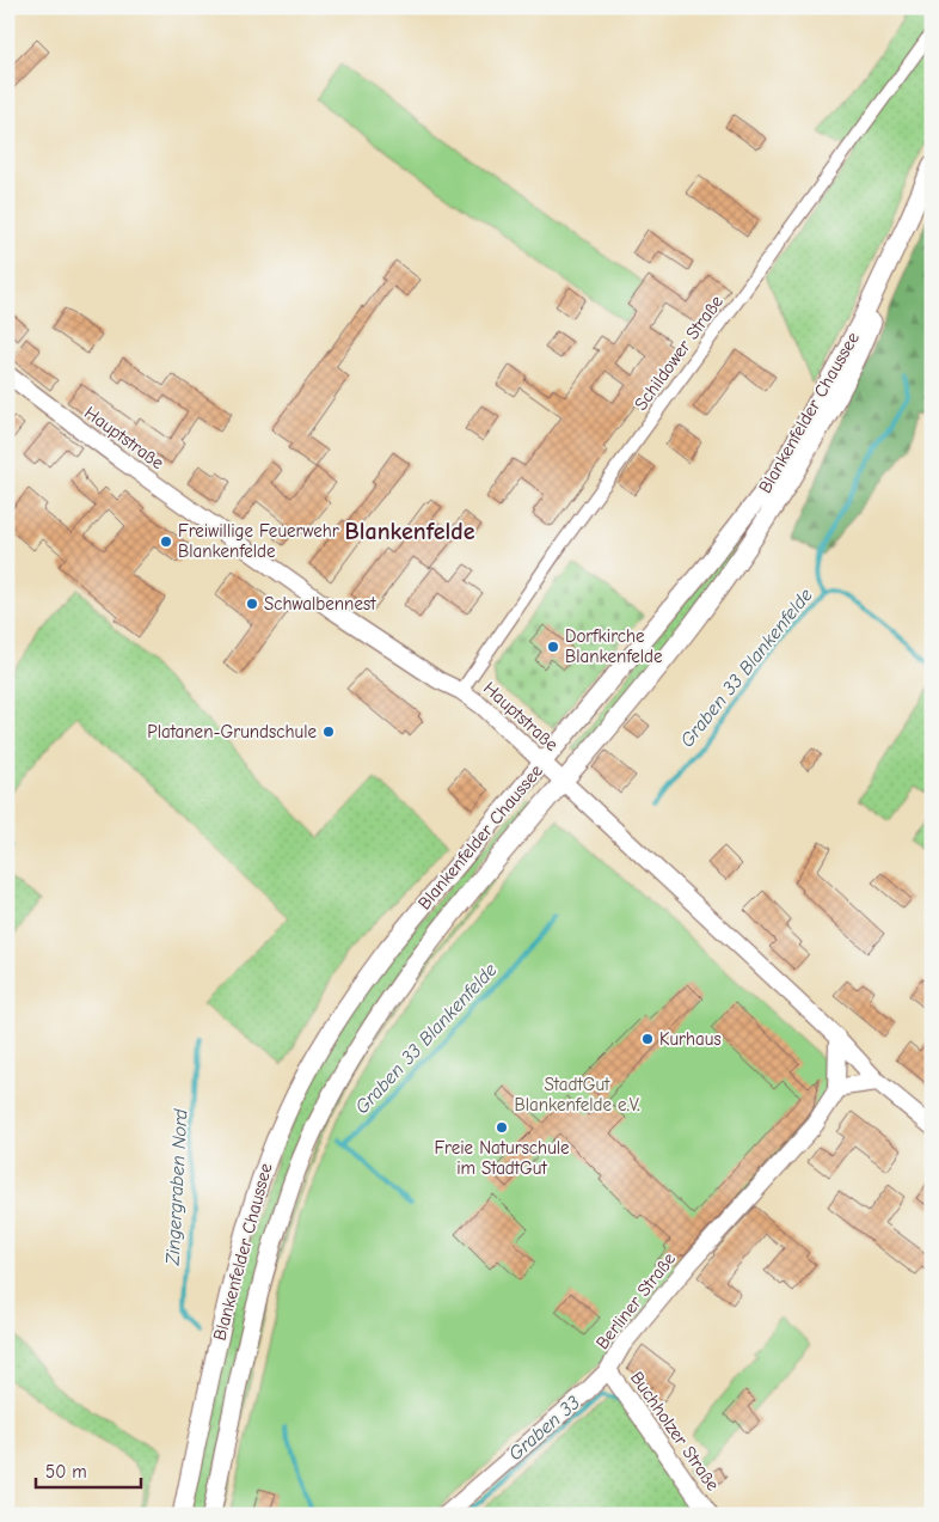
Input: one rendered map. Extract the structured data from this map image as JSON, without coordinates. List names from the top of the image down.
{
  "streets": {
    "main road": ["Blankenfelder Chaussee"],
    "street": [
      "Schildower Straße",
      "Hauptstraße",
      "Berliner Straße",
      "Buchholzer Straße"
    ]
  },
  "crossings": [
    ["Schildower Straße", "Hauptstraße"],
    ["Blankenfelder Chaussee", "Hauptstraße"],
    ["Berliner Straße", "Buchholzer Straße"]
  ],
  "districts": ["Blankenfelde"],
  "water": ["Graben 33 Blankenfelde", "Zingergraben Nord", "Graben 33"],
  "parks": ["StadtGut Blankenfelde e.V."],
  "places": [
    "Freiwillige Feuerwehr Blankenfelde",
    "Schwalbennest",
    "Dorfkirche Blankenfelde",
    "Platanen-Grundschule",
    "Kurhaus",
    "Freie Naturschule im StadtGut"
  ],
  "scale_bar": "50 m"
}
